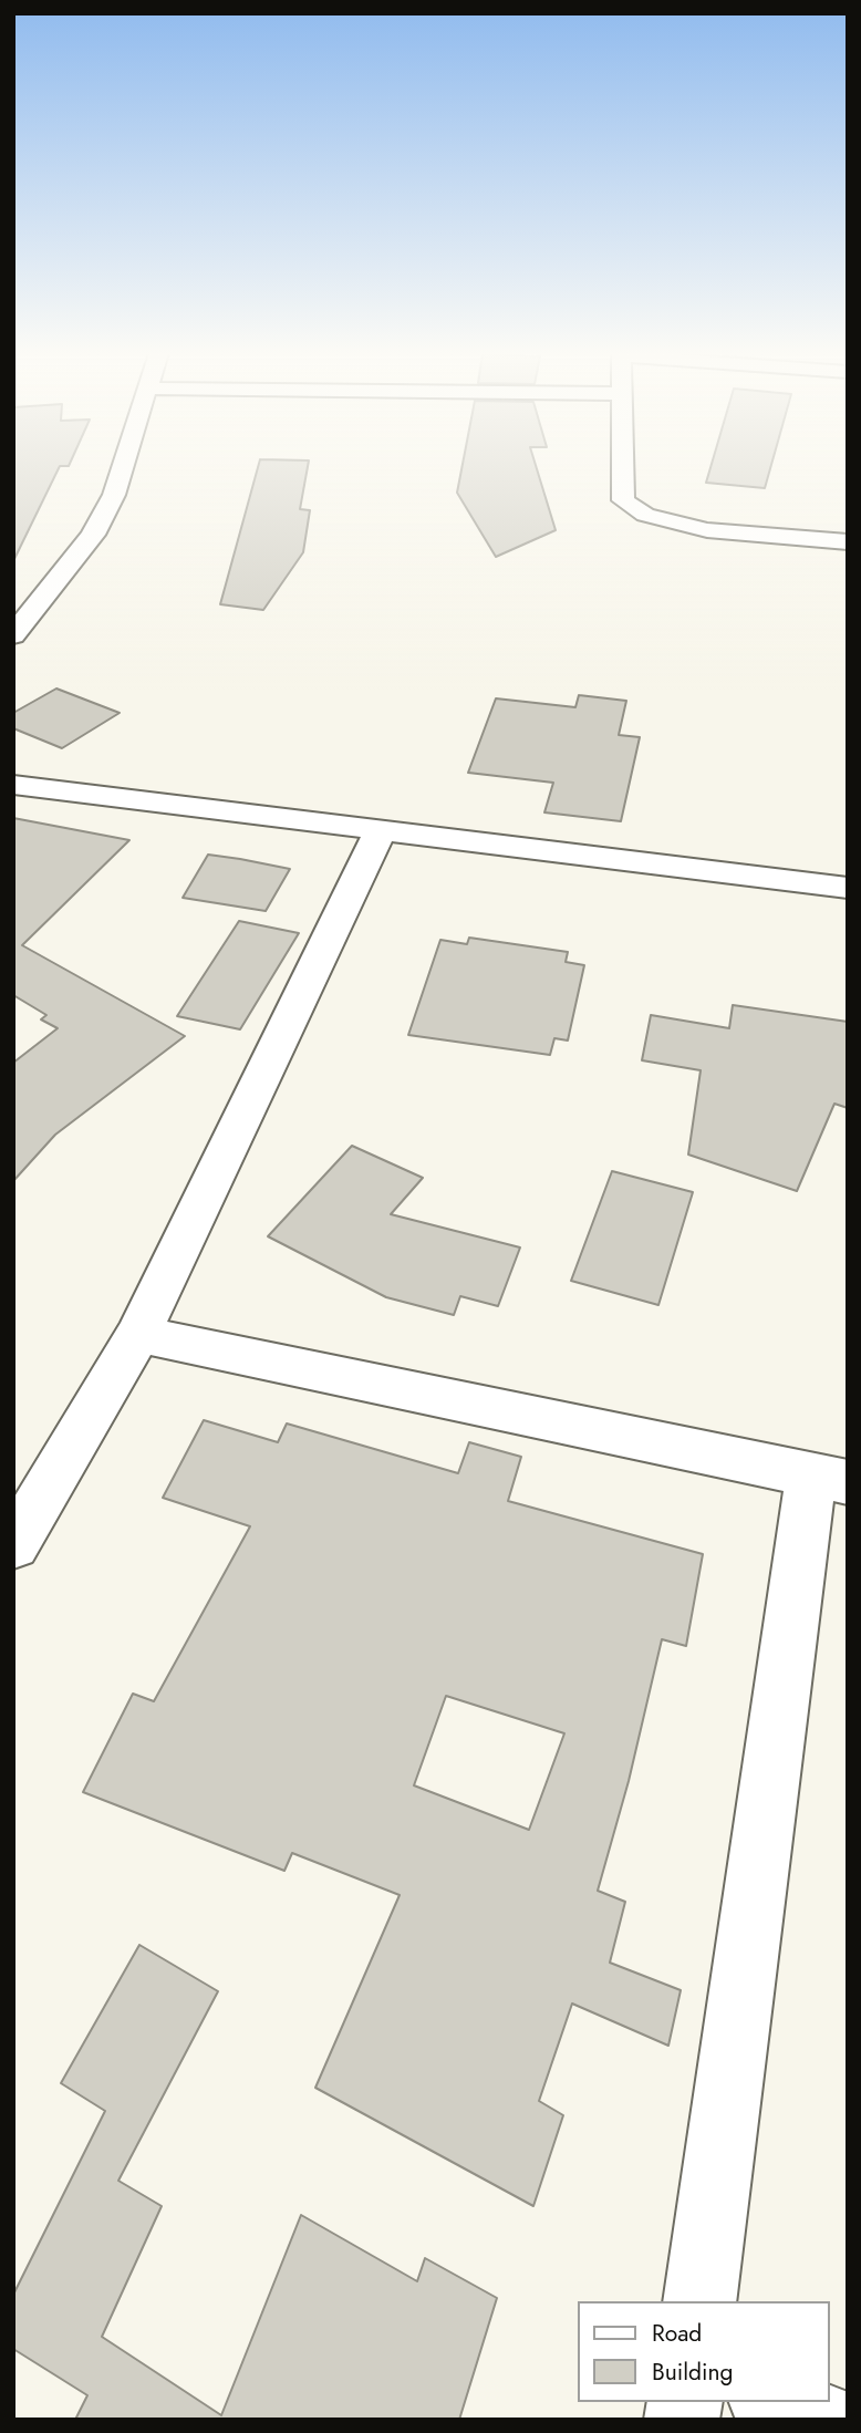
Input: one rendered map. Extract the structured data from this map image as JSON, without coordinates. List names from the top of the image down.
{
  "legend": ["Road", "Building"]
}
